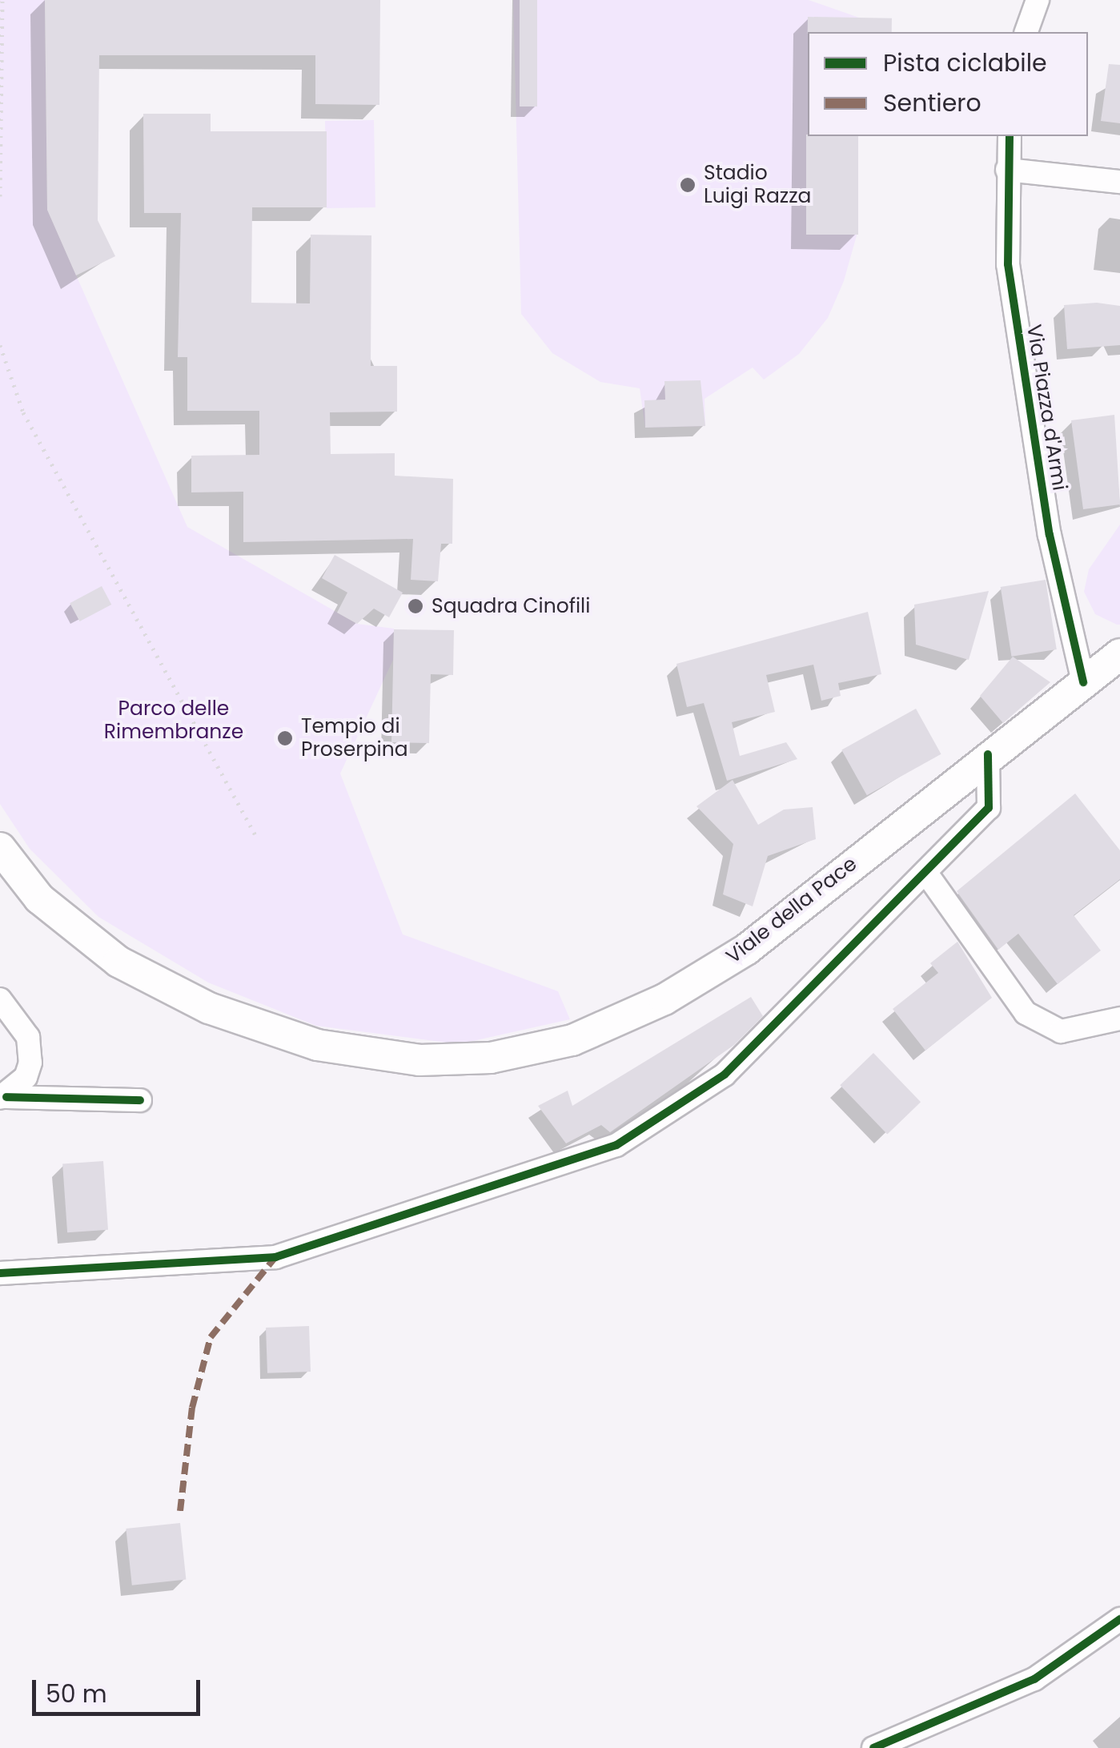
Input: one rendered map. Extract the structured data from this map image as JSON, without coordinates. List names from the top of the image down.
{
  "streets": {
    "main road": ["Viale della Pace"],
    "street": ["Via Piazza d'Armi"]
  },
  "crossings": [
    ["Via Piazza d'Armi", "Viale della Pace"]
  ],
  "parks": ["Parco delle Rimembranze"],
  "places": ["Stadio Luigi Razza", "Squadra Cinofili", "Tempio di Proserpina"],
  "legend": ["Pista ciclabile", "Sentiero"],
  "scale_bar": "50 m"
}
